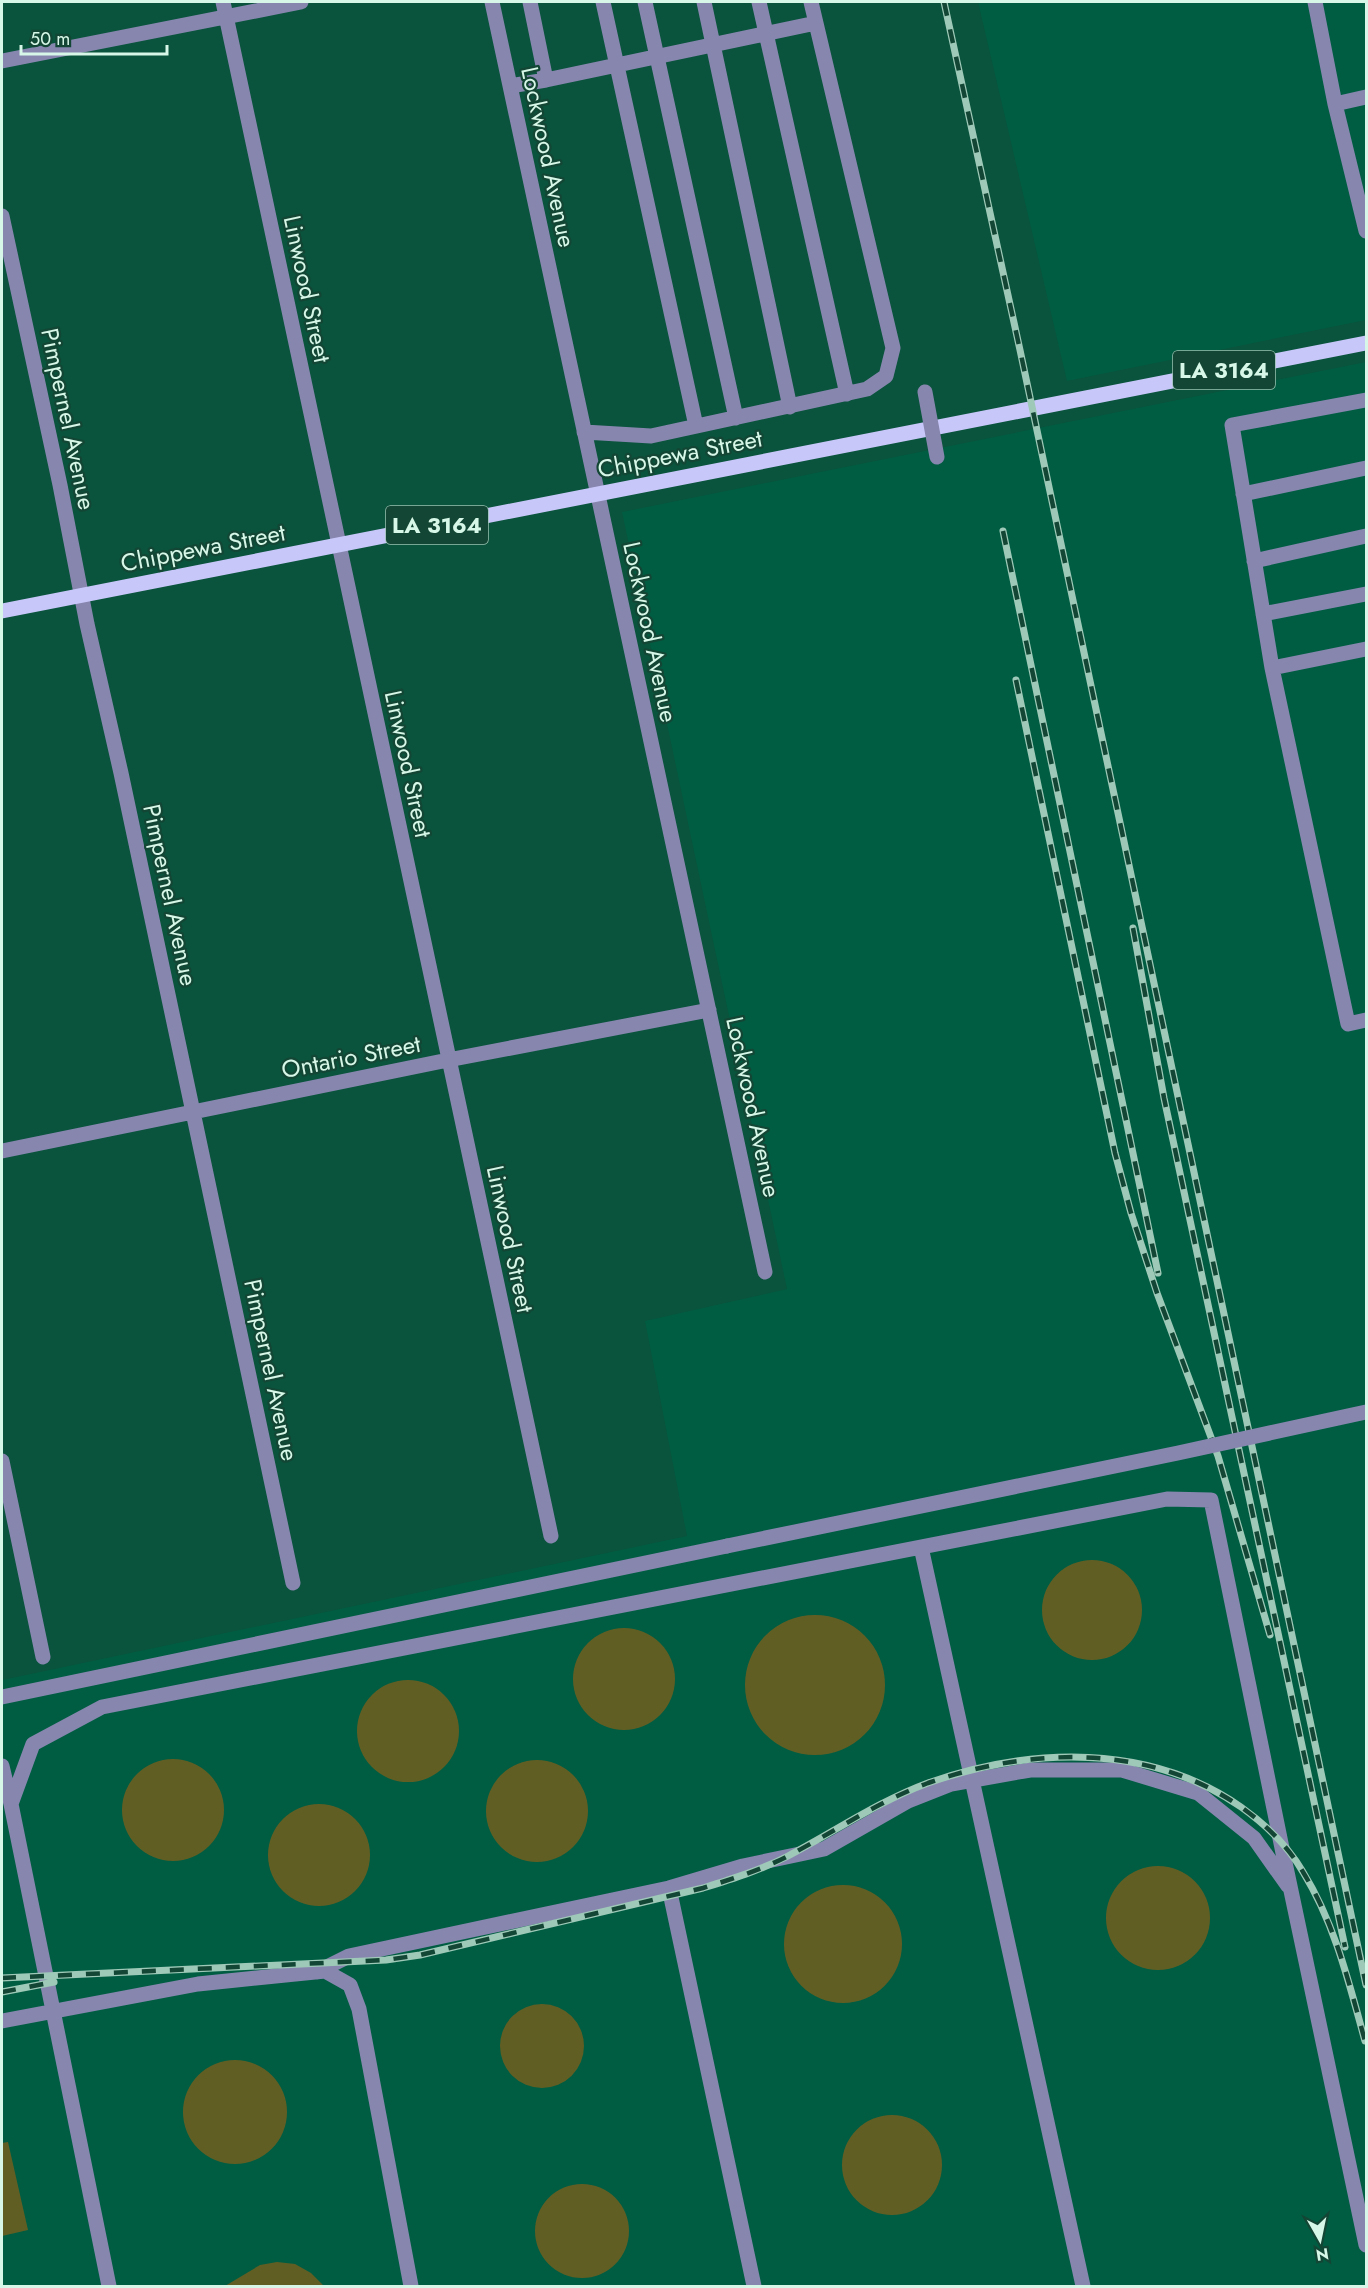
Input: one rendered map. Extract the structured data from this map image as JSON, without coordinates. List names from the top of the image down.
{
  "streets": {
    "main road": ["LA 3164", "Chippewa Street"],
    "street": [
      "Lockwood Avenue",
      "Linwood Street",
      "Pimpernel Avenue",
      "Ontario Street"
    ]
  },
  "crossings": [
    ["Lockwood Avenue", "Chippewa Street"],
    ["Lockwood Avenue", "Ontario Street"],
    ["Linwood Street", "Chippewa Street"],
    ["Linwood Street", "Ontario Street"],
    ["Pimpernel Avenue", "Chippewa Street"],
    ["Pimpernel Avenue", "Ontario Street"]
  ],
  "scale_bar": "50 m",
  "north": "bottom"
}
